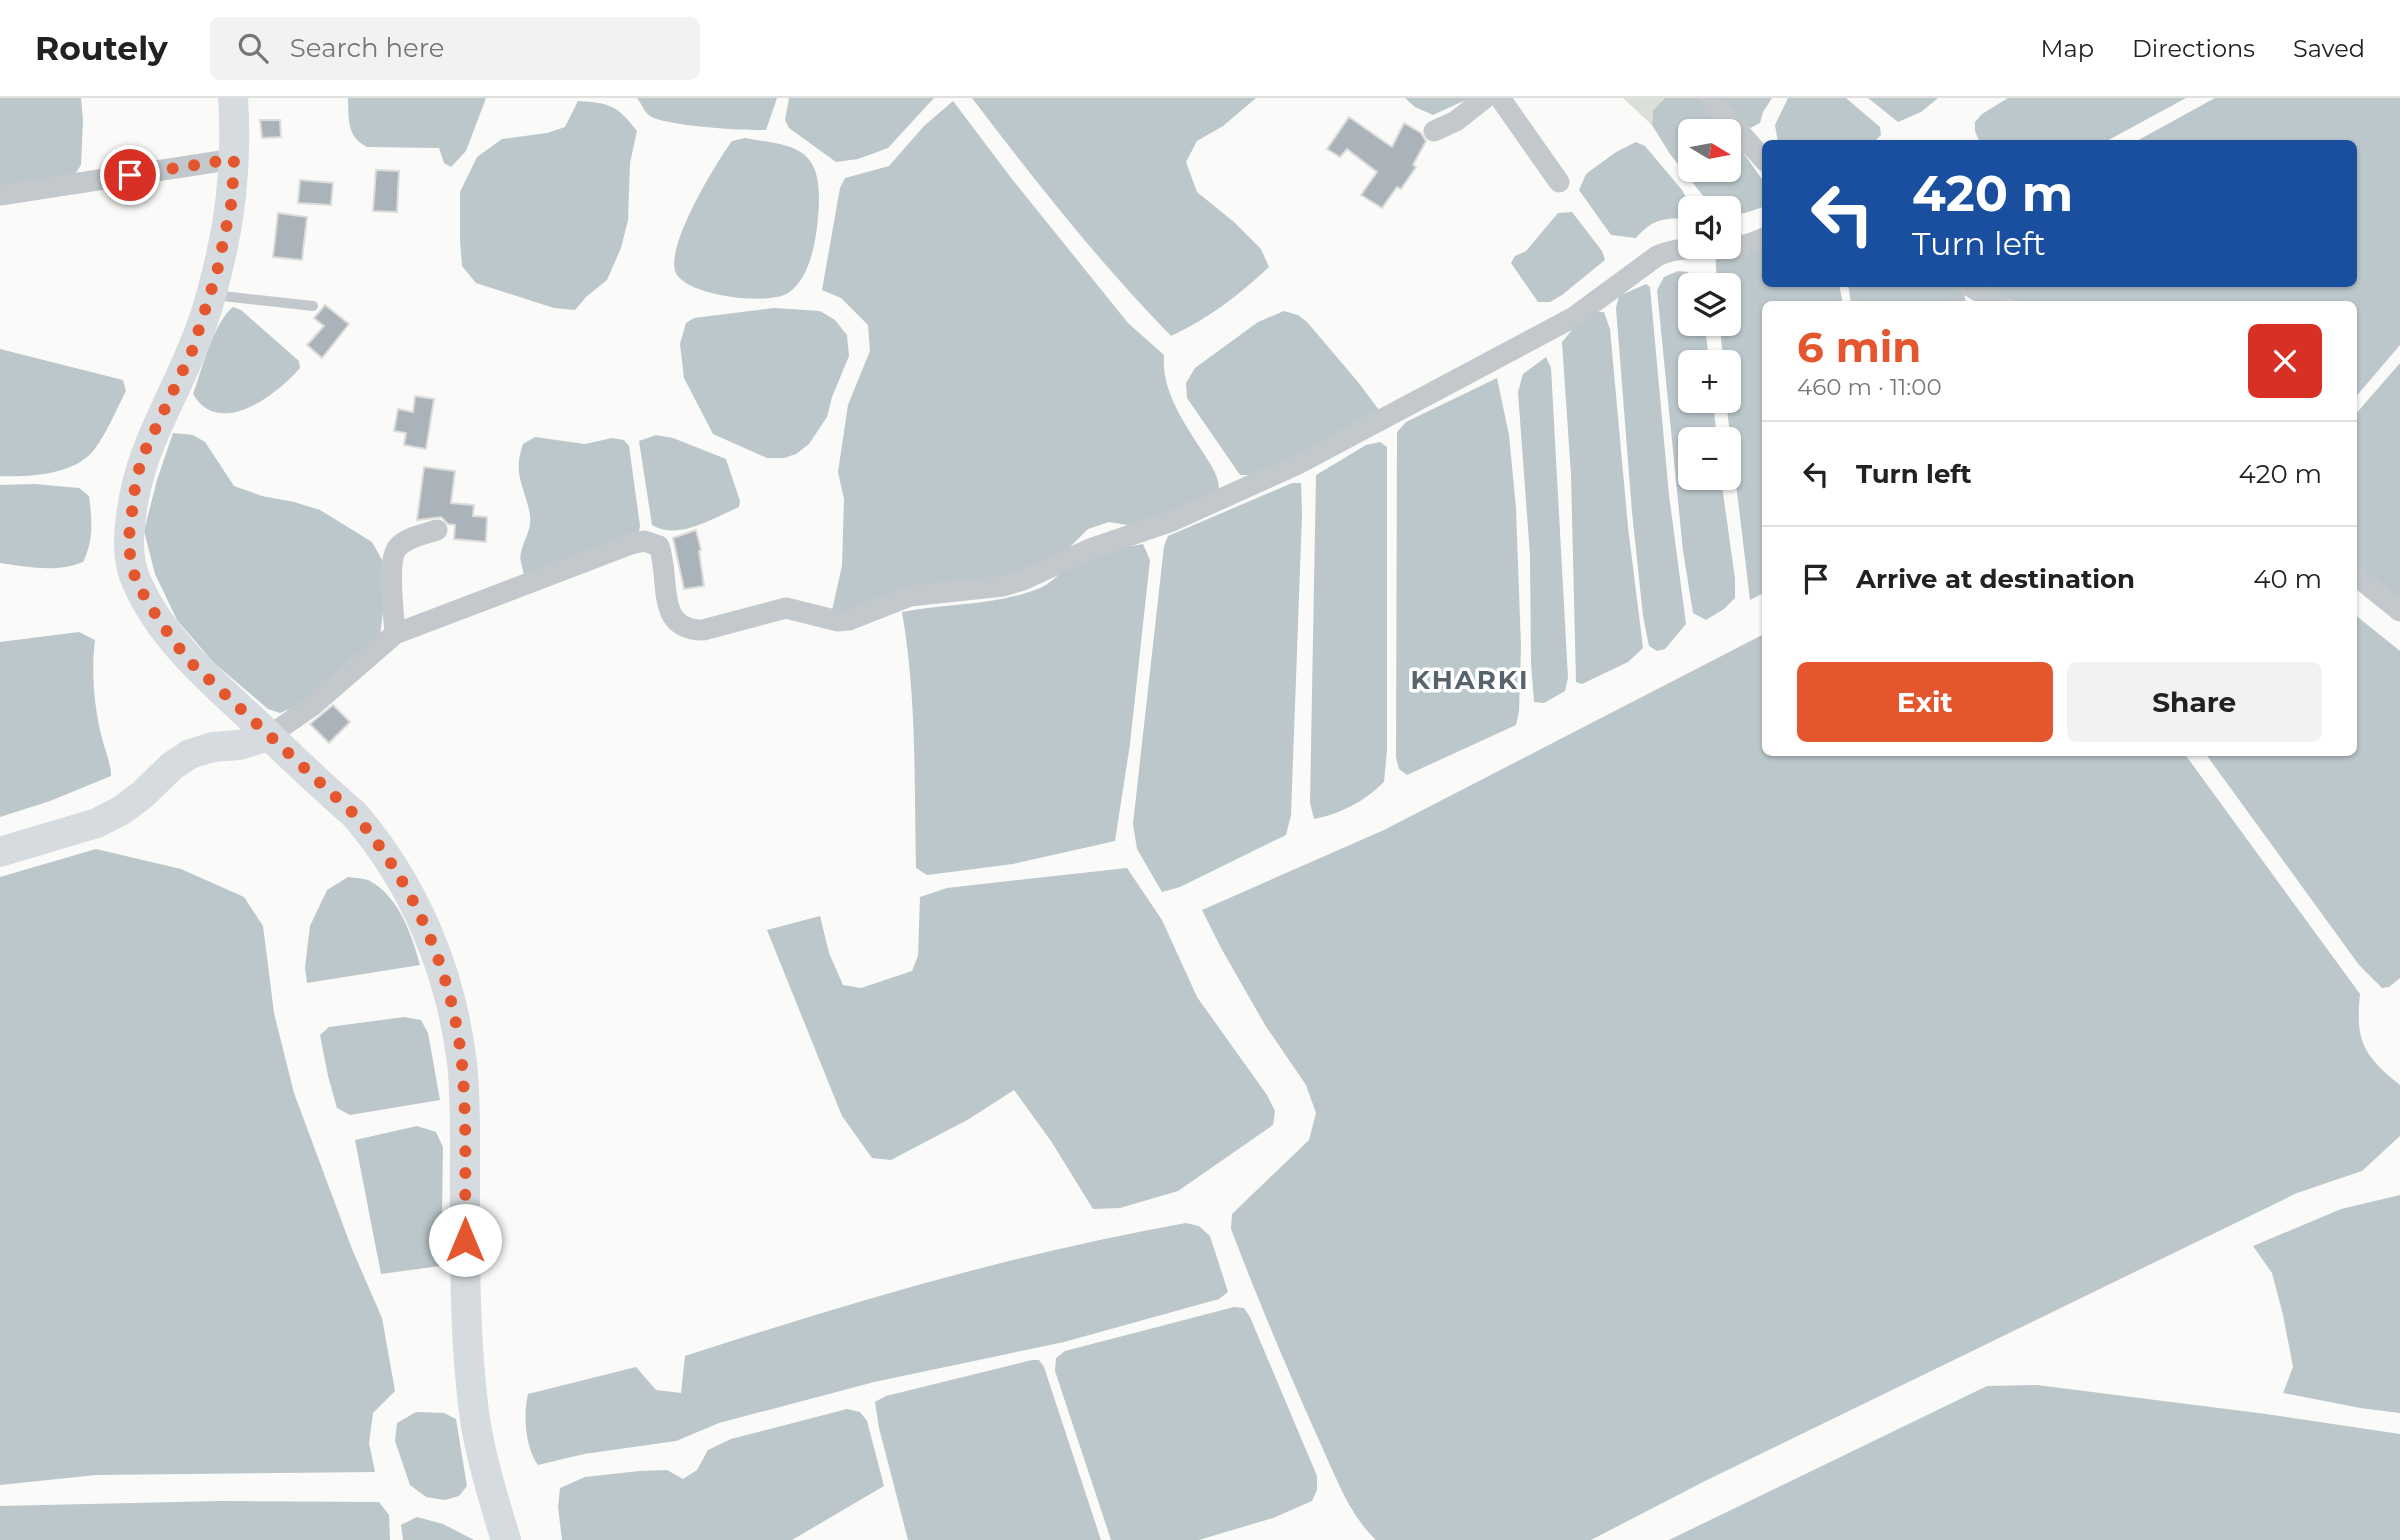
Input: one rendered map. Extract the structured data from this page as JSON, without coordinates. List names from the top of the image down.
{
  "districts": ["KHARKI"],
  "north": "right",
  "page": {
    "header": "Routely",
    "search": "Search here",
    "nav": ["Map", "Directions", "Saved"],
    "map_buttons": ["+", "−"],
    "turn": ["420 m", "Turn left"],
    "heading": ["6 min", "460 m · 11:00"],
    "list": [
      {
        "name": "Turn left",
        "value": "420 m"
      },
      {
        "name": "Arrive at destination",
        "value": "40 m"
      }
    ],
    "buttons": ["Exit", "Share"]
  }
}
